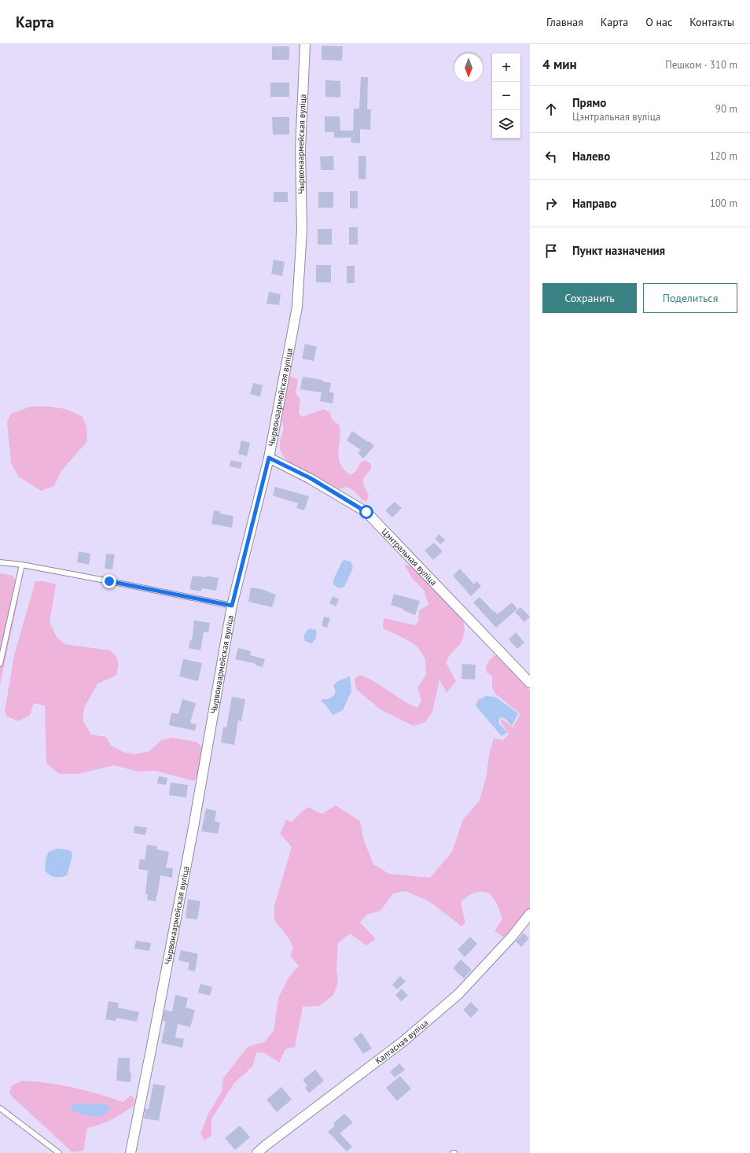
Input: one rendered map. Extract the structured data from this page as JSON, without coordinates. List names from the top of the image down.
{
  "streets": {
    "street": ["Чырвонаармейская вуліца", "Цэнтральная вуліца", "Калгасная вуліца"]
  },
  "crossings": [
    ["Чырвонаармейская вуліца", "Цэнтральная вуліца"]
  ],
  "north": "bottom",
  "page": {
    "header": "Карта",
    "nav": [
      "Главная",
      "Карта",
      "О нас",
      "Контакты"
    ],
    "heading": ["4 мин", "Пешком · 310 m"],
    "map_buttons": ["+", "−"],
    "list": [
      ["Прямо", "Цэнтральная вуліца", "90 m"],
      ["Налево", "120 m"],
      ["Направо", "100 m"],
      "Пункт назначения"
    ],
    "buttons": ["Сохранить", "Поделиться"]
  }
}
